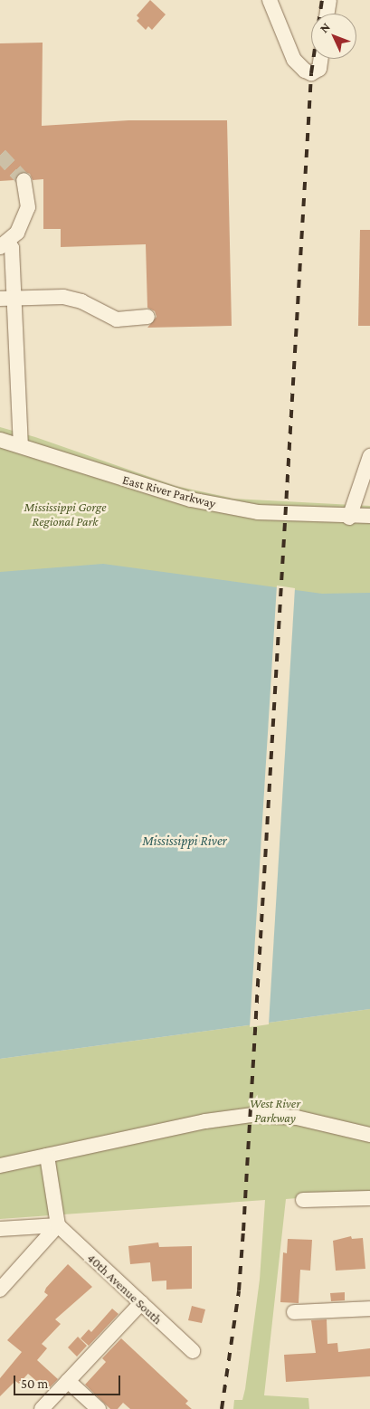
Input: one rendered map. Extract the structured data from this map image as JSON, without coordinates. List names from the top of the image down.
{
  "streets": {
    "street": ["East River Parkway", "40th Avenue South"]
  },
  "water": ["Mississippi River"],
  "parks": ["Mississippi Gorge Regional Park", "West River Parkway"],
  "scale_bar": "50 m",
  "north": "top left"
}
